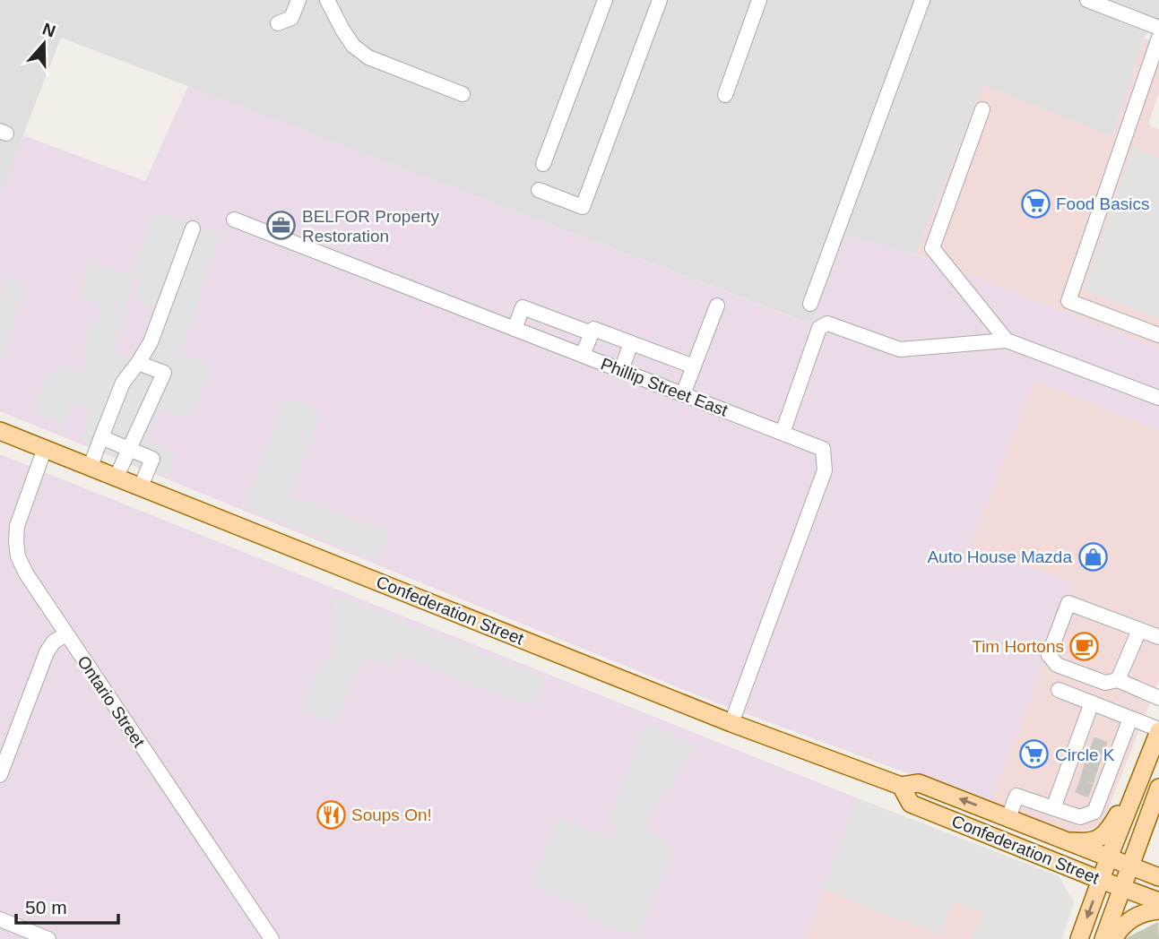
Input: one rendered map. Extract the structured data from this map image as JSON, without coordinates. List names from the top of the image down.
{
  "streets": {
    "main road": ["Confederation Street"],
    "street": ["Phillip Street East", "Ontario Street"]
  },
  "crossings": [
    ["Phillip Street East", "Confederation Street"],
    ["Confederation Street", "Ontario Street"]
  ],
  "places": {
    "supermarket": ["Food Basics", "Circle K"],
    "office": ["BELFOR Property Restoration"],
    "shop": ["Auto House Mazda"],
    "cafe": ["Tim Hortons"],
    "restaurant": ["Soups On!"]
  },
  "scale_bar": "50 m",
  "north": "top"
}
